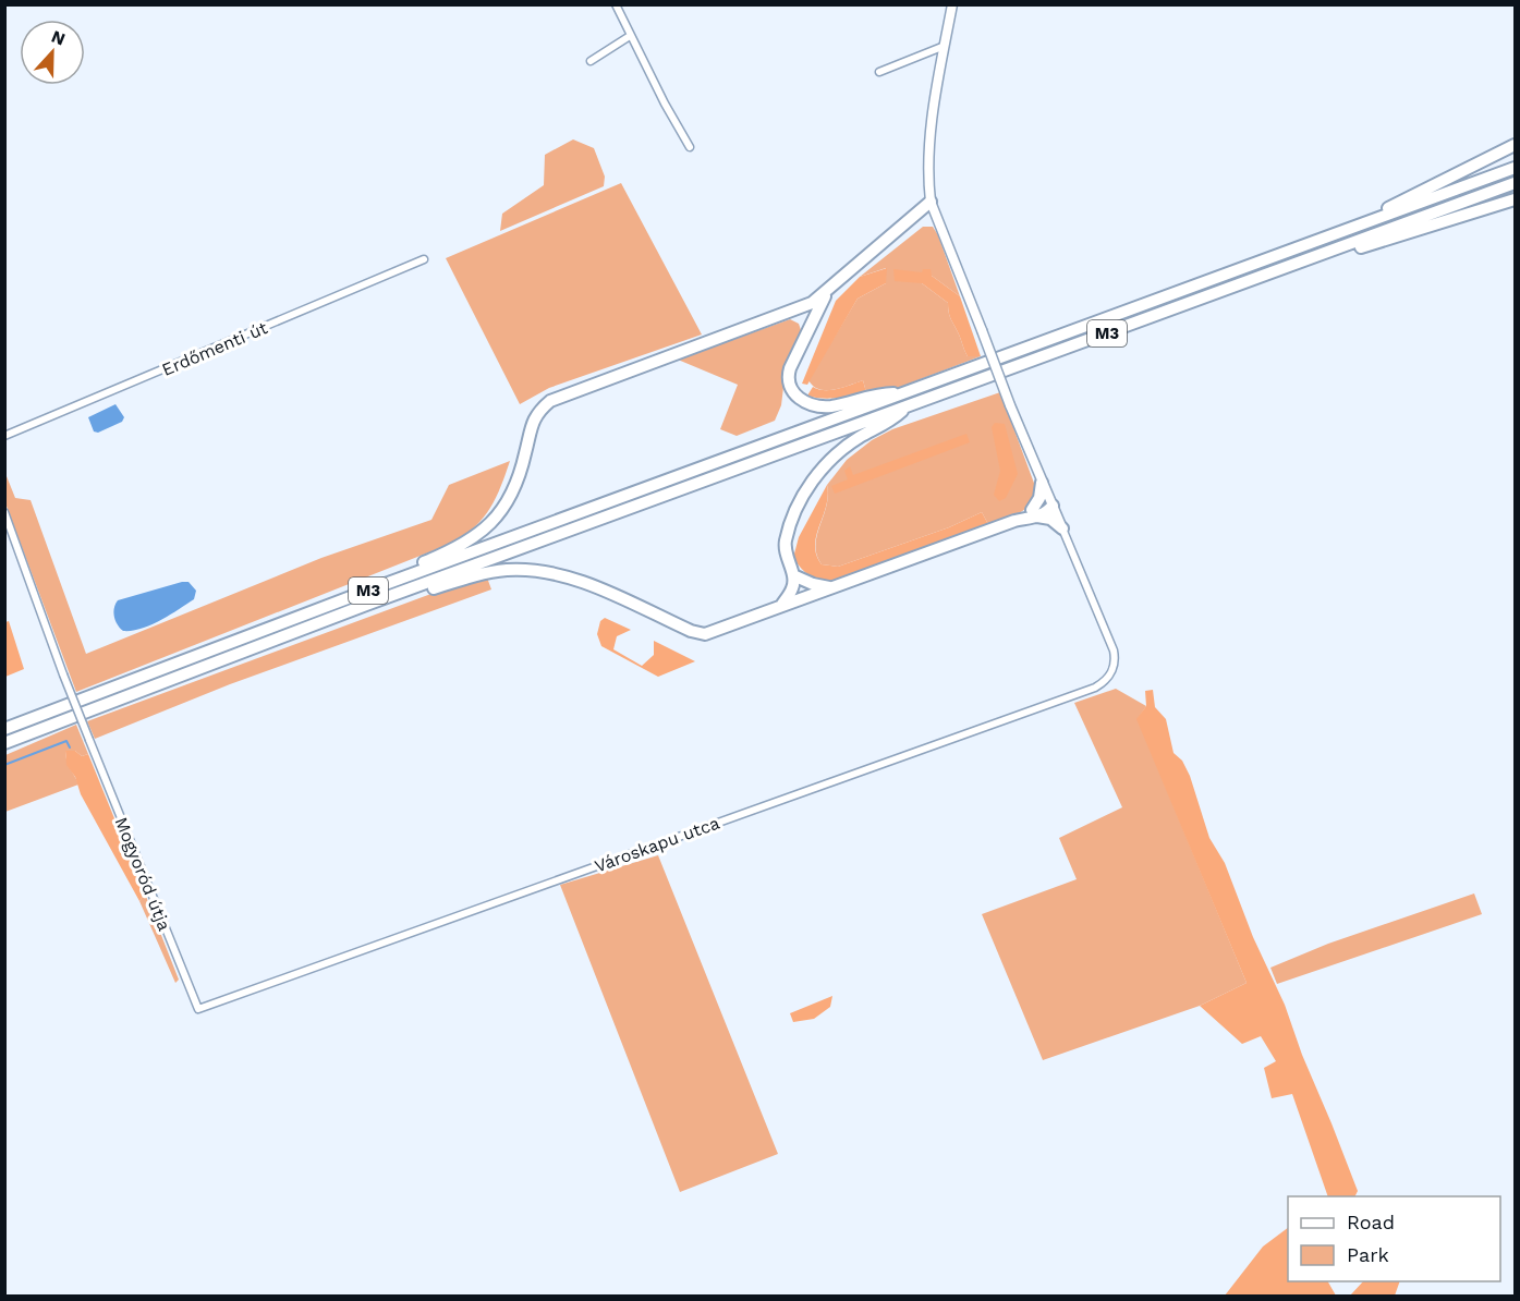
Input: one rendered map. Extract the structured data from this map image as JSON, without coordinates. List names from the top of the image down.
{
  "streets": {
    "highway": ["M3"],
    "street": ["Erdőmenti út", "Városkapu utca", "Mogyoród útja"]
  },
  "crossings": [
    ["Városkapu utca", "Mogyoród útja"]
  ],
  "legend": ["Road", "Park"],
  "north": "top"
}
